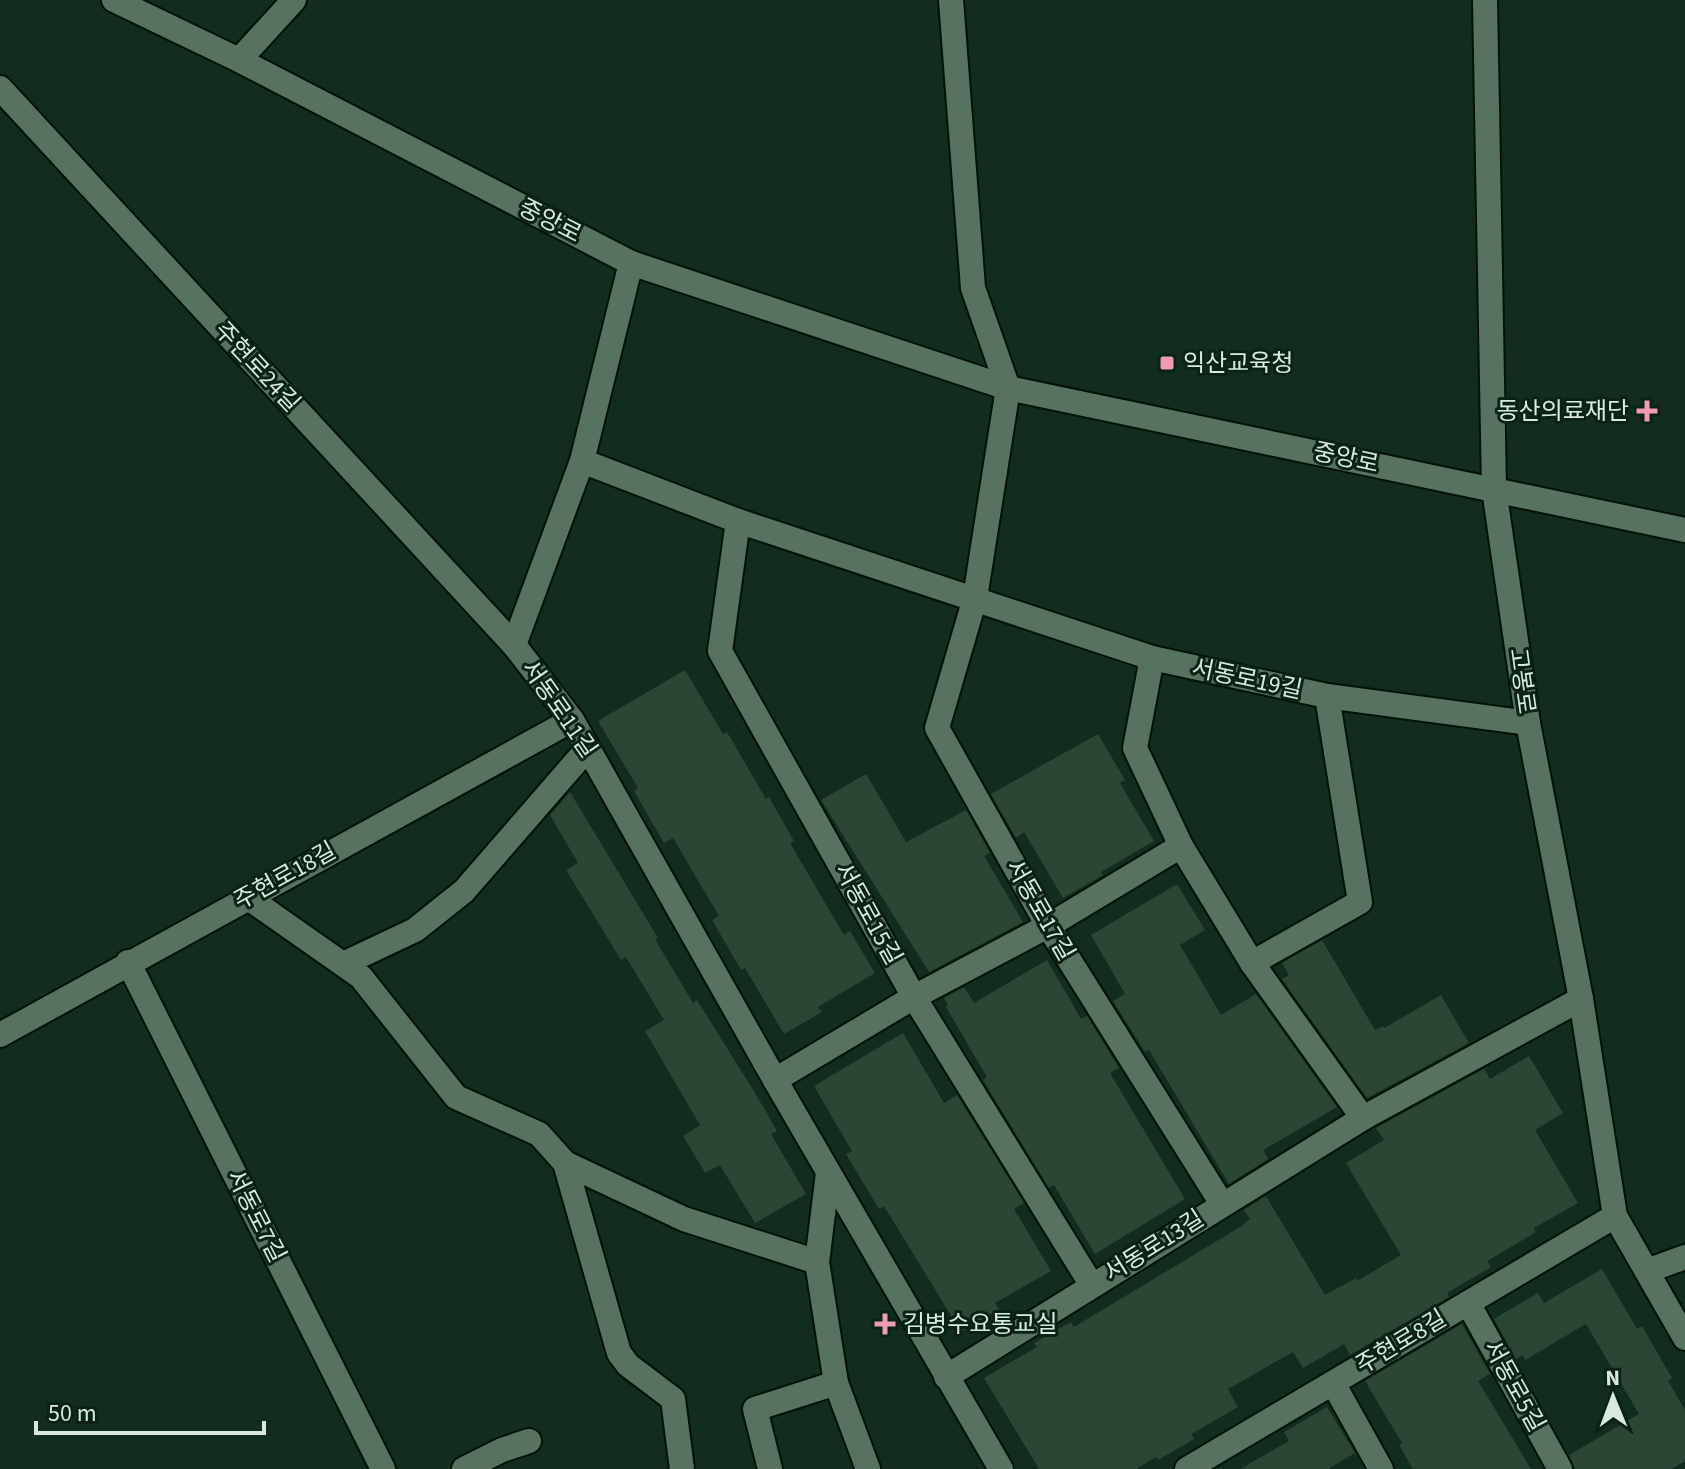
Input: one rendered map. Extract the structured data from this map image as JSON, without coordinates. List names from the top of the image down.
{
  "streets": {
    "street": [
      "중앙로",
      "주현로24길",
      "서동로19길",
      "고봉로",
      "서동로11길",
      "주현로18길",
      "서동로17길",
      "서동로15길",
      "서동로7길",
      "서동로13길",
      "주현로8길",
      "서동로5길"
    ]
  },
  "crossings": [
    ["중앙로", "고봉로"],
    ["중앙로", "서동로11길"],
    ["주현로24길", "서동로11길"],
    ["서동로19길", "고봉로"],
    ["서동로19길", "서동로11길"],
    ["서동로19길", "서동로17길"],
    ["서동로19길", "서동로15길"],
    ["고봉로", "서동로13길"],
    ["고봉로", "주현로8길"],
    ["서동로11길", "주현로18길"],
    ["서동로11길", "서동로13길"],
    ["주현로18길", "서동로7길"],
    ["서동로17길", "서동로13길"],
    ["서동로15길", "서동로13길"],
    ["주현로8길", "서동로5길"]
  ],
  "places": {
    "transit": ["익산교육청"],
    "health": ["동산의료재단", "김병수요통교실"]
  },
  "scale_bar": "50 m",
  "north": "top"
}
